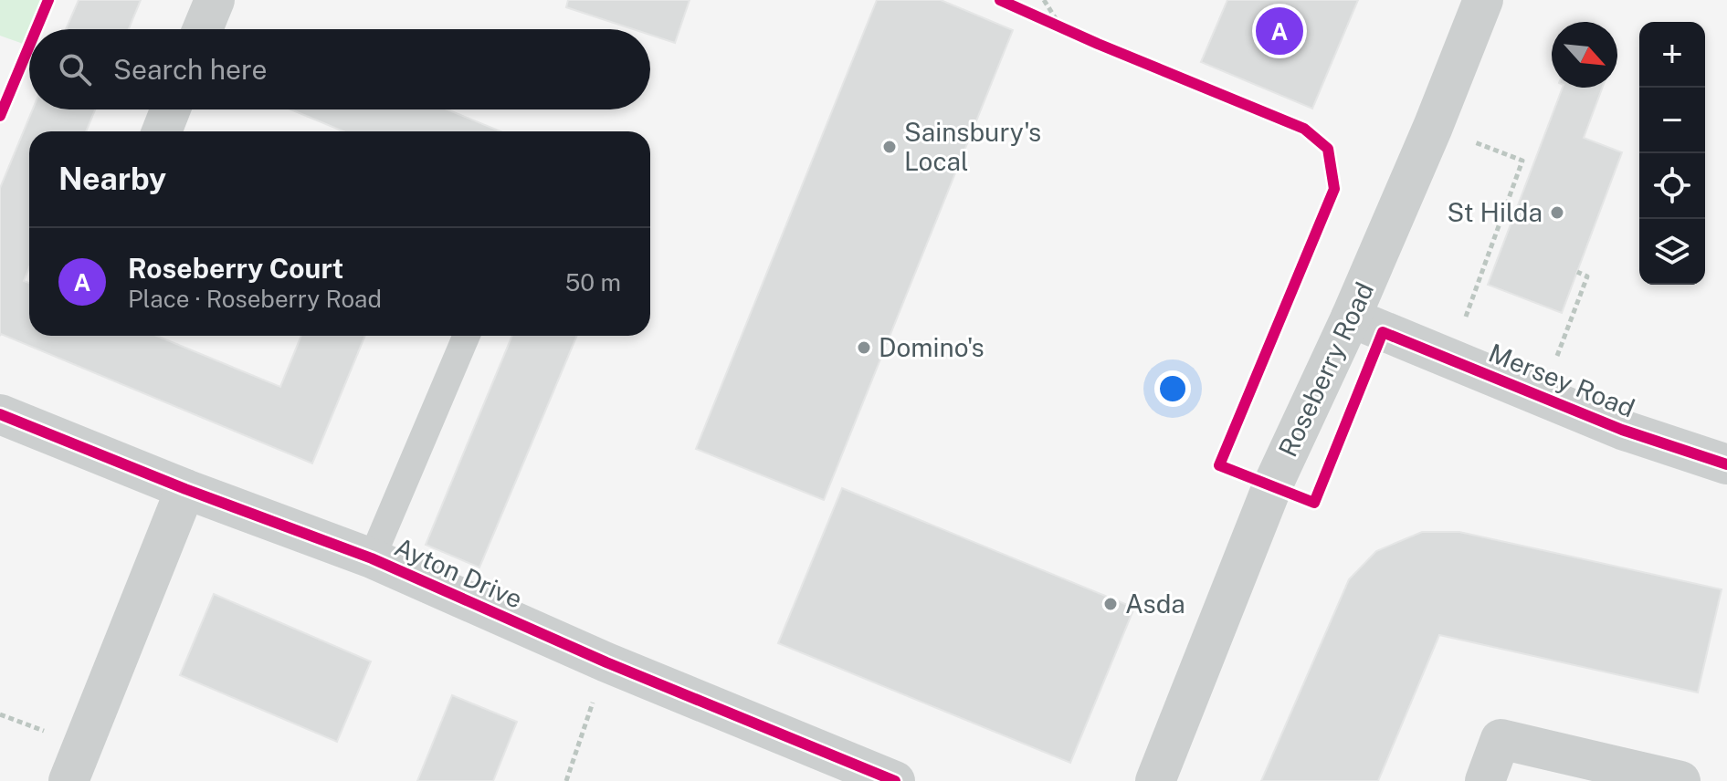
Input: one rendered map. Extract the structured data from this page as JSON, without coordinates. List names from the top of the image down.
{
  "streets": {
    "street": ["Roseberry Road", "Mersey Road", "Ayton Drive"]
  },
  "crossings": [
    ["Roseberry Road", "Mersey Road"]
  ],
  "places": [
    "Sainsbury's Local",
    "St Hilda",
    "Domino's",
    "Asda"
  ],
  "north": "bottom right",
  "page": {
    "pins": "A",
    "map_buttons": ["+", "−"],
    "search": "Search here",
    "heading": "Nearby",
    "list": [
      {
        "mark": "A",
        "name": "Roseberry Court",
        "note": "Place · Roseberry Road",
        "value": "50 m"
      }
    ]
  }
}
